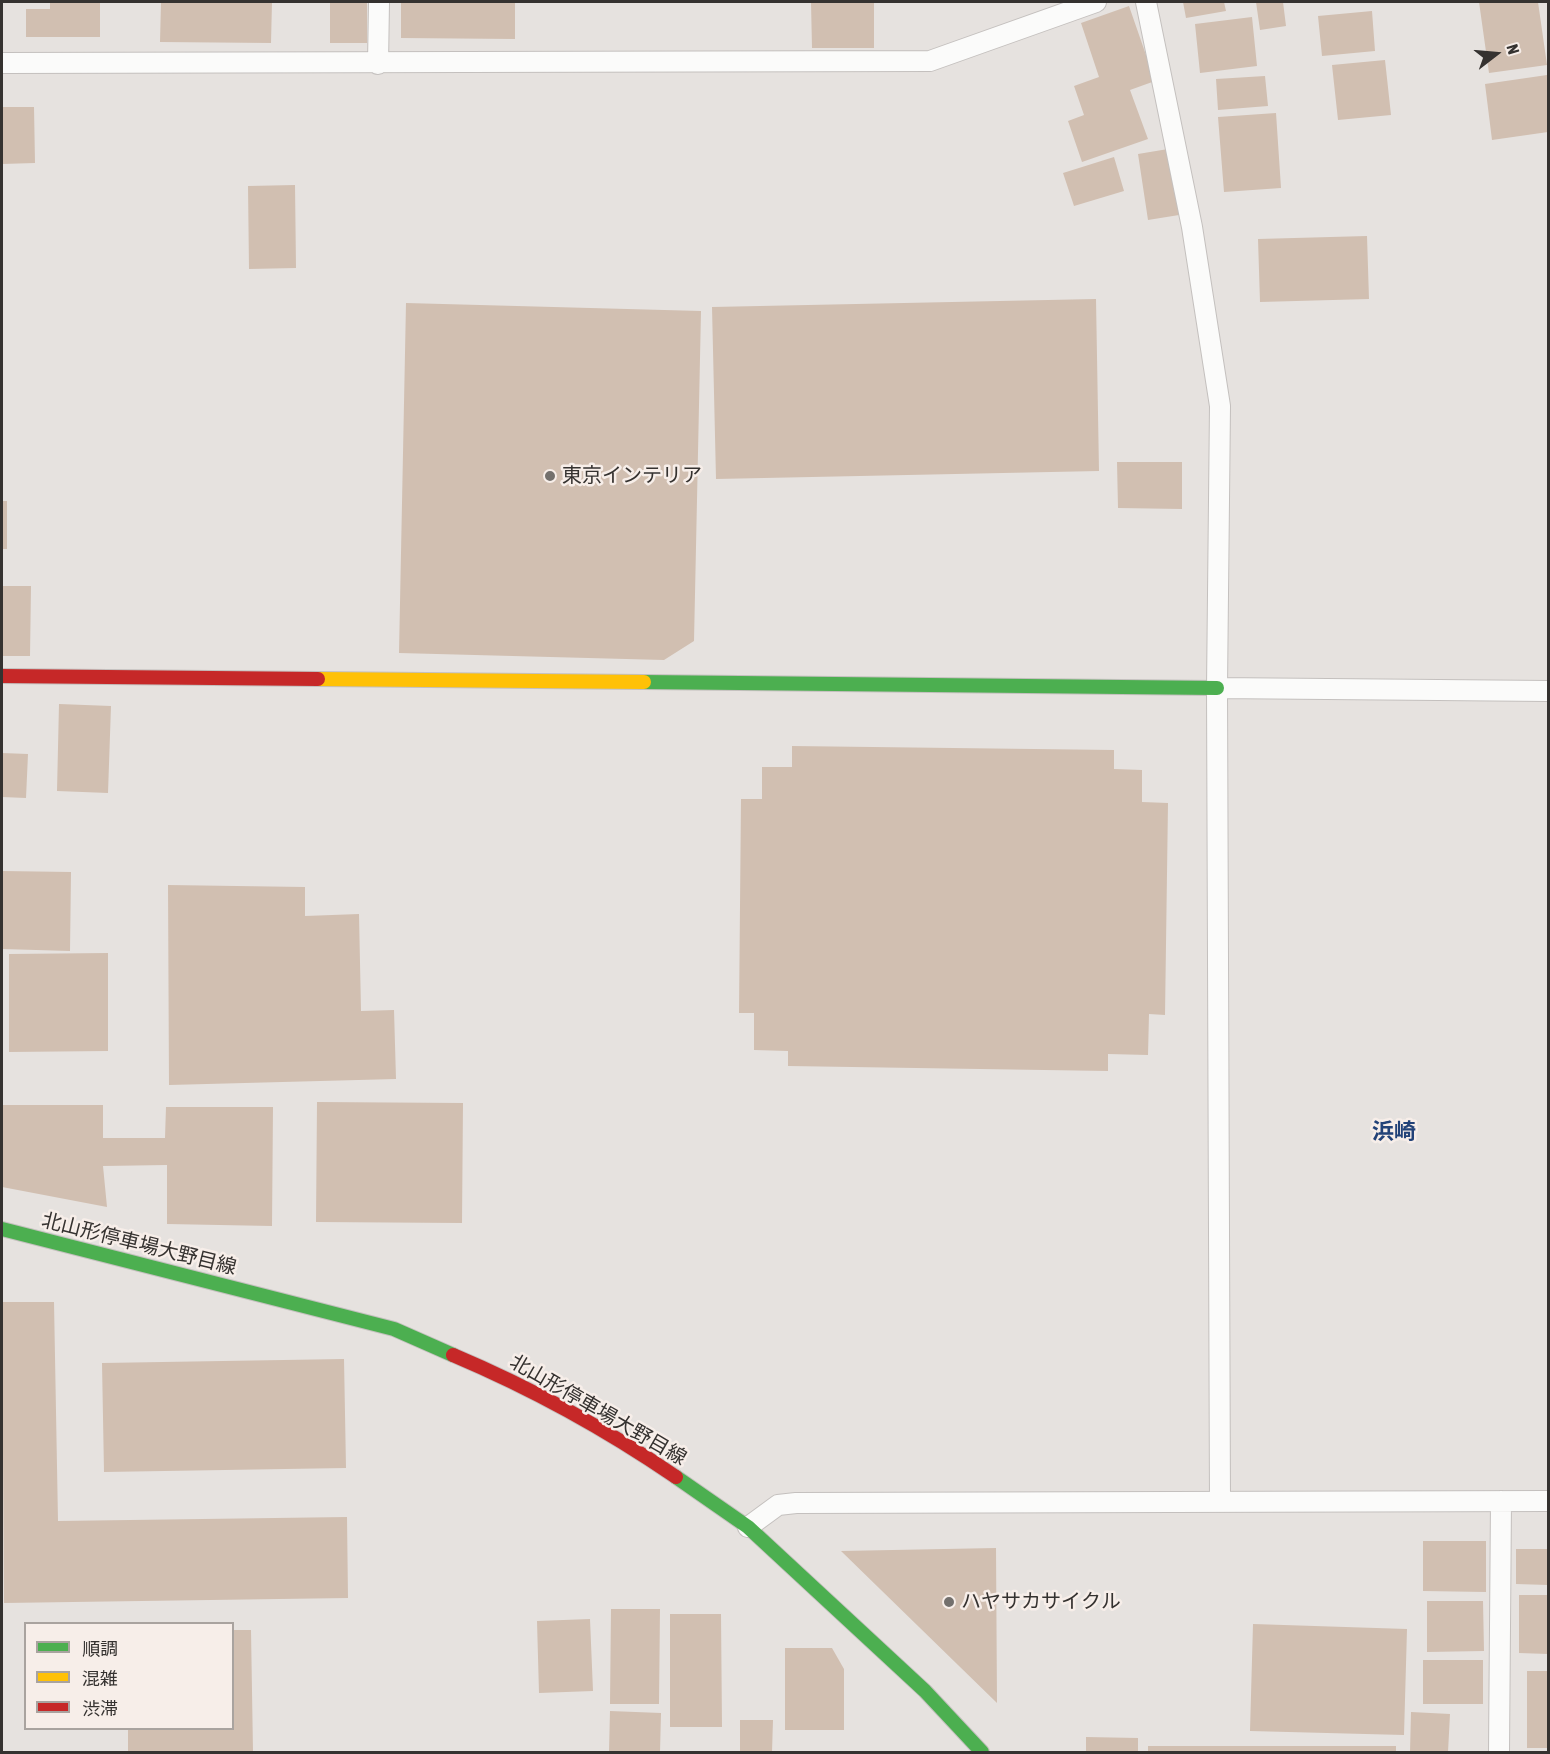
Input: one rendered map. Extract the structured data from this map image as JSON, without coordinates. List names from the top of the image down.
{
  "streets": {
    "street": ["北山形停車場大野目線"]
  },
  "districts": ["浜崎"],
  "places": ["東京インテリア", "ハヤサカサイクル"],
  "legend": ["順調", "混雑", "渋滞"],
  "north": "right"
}
